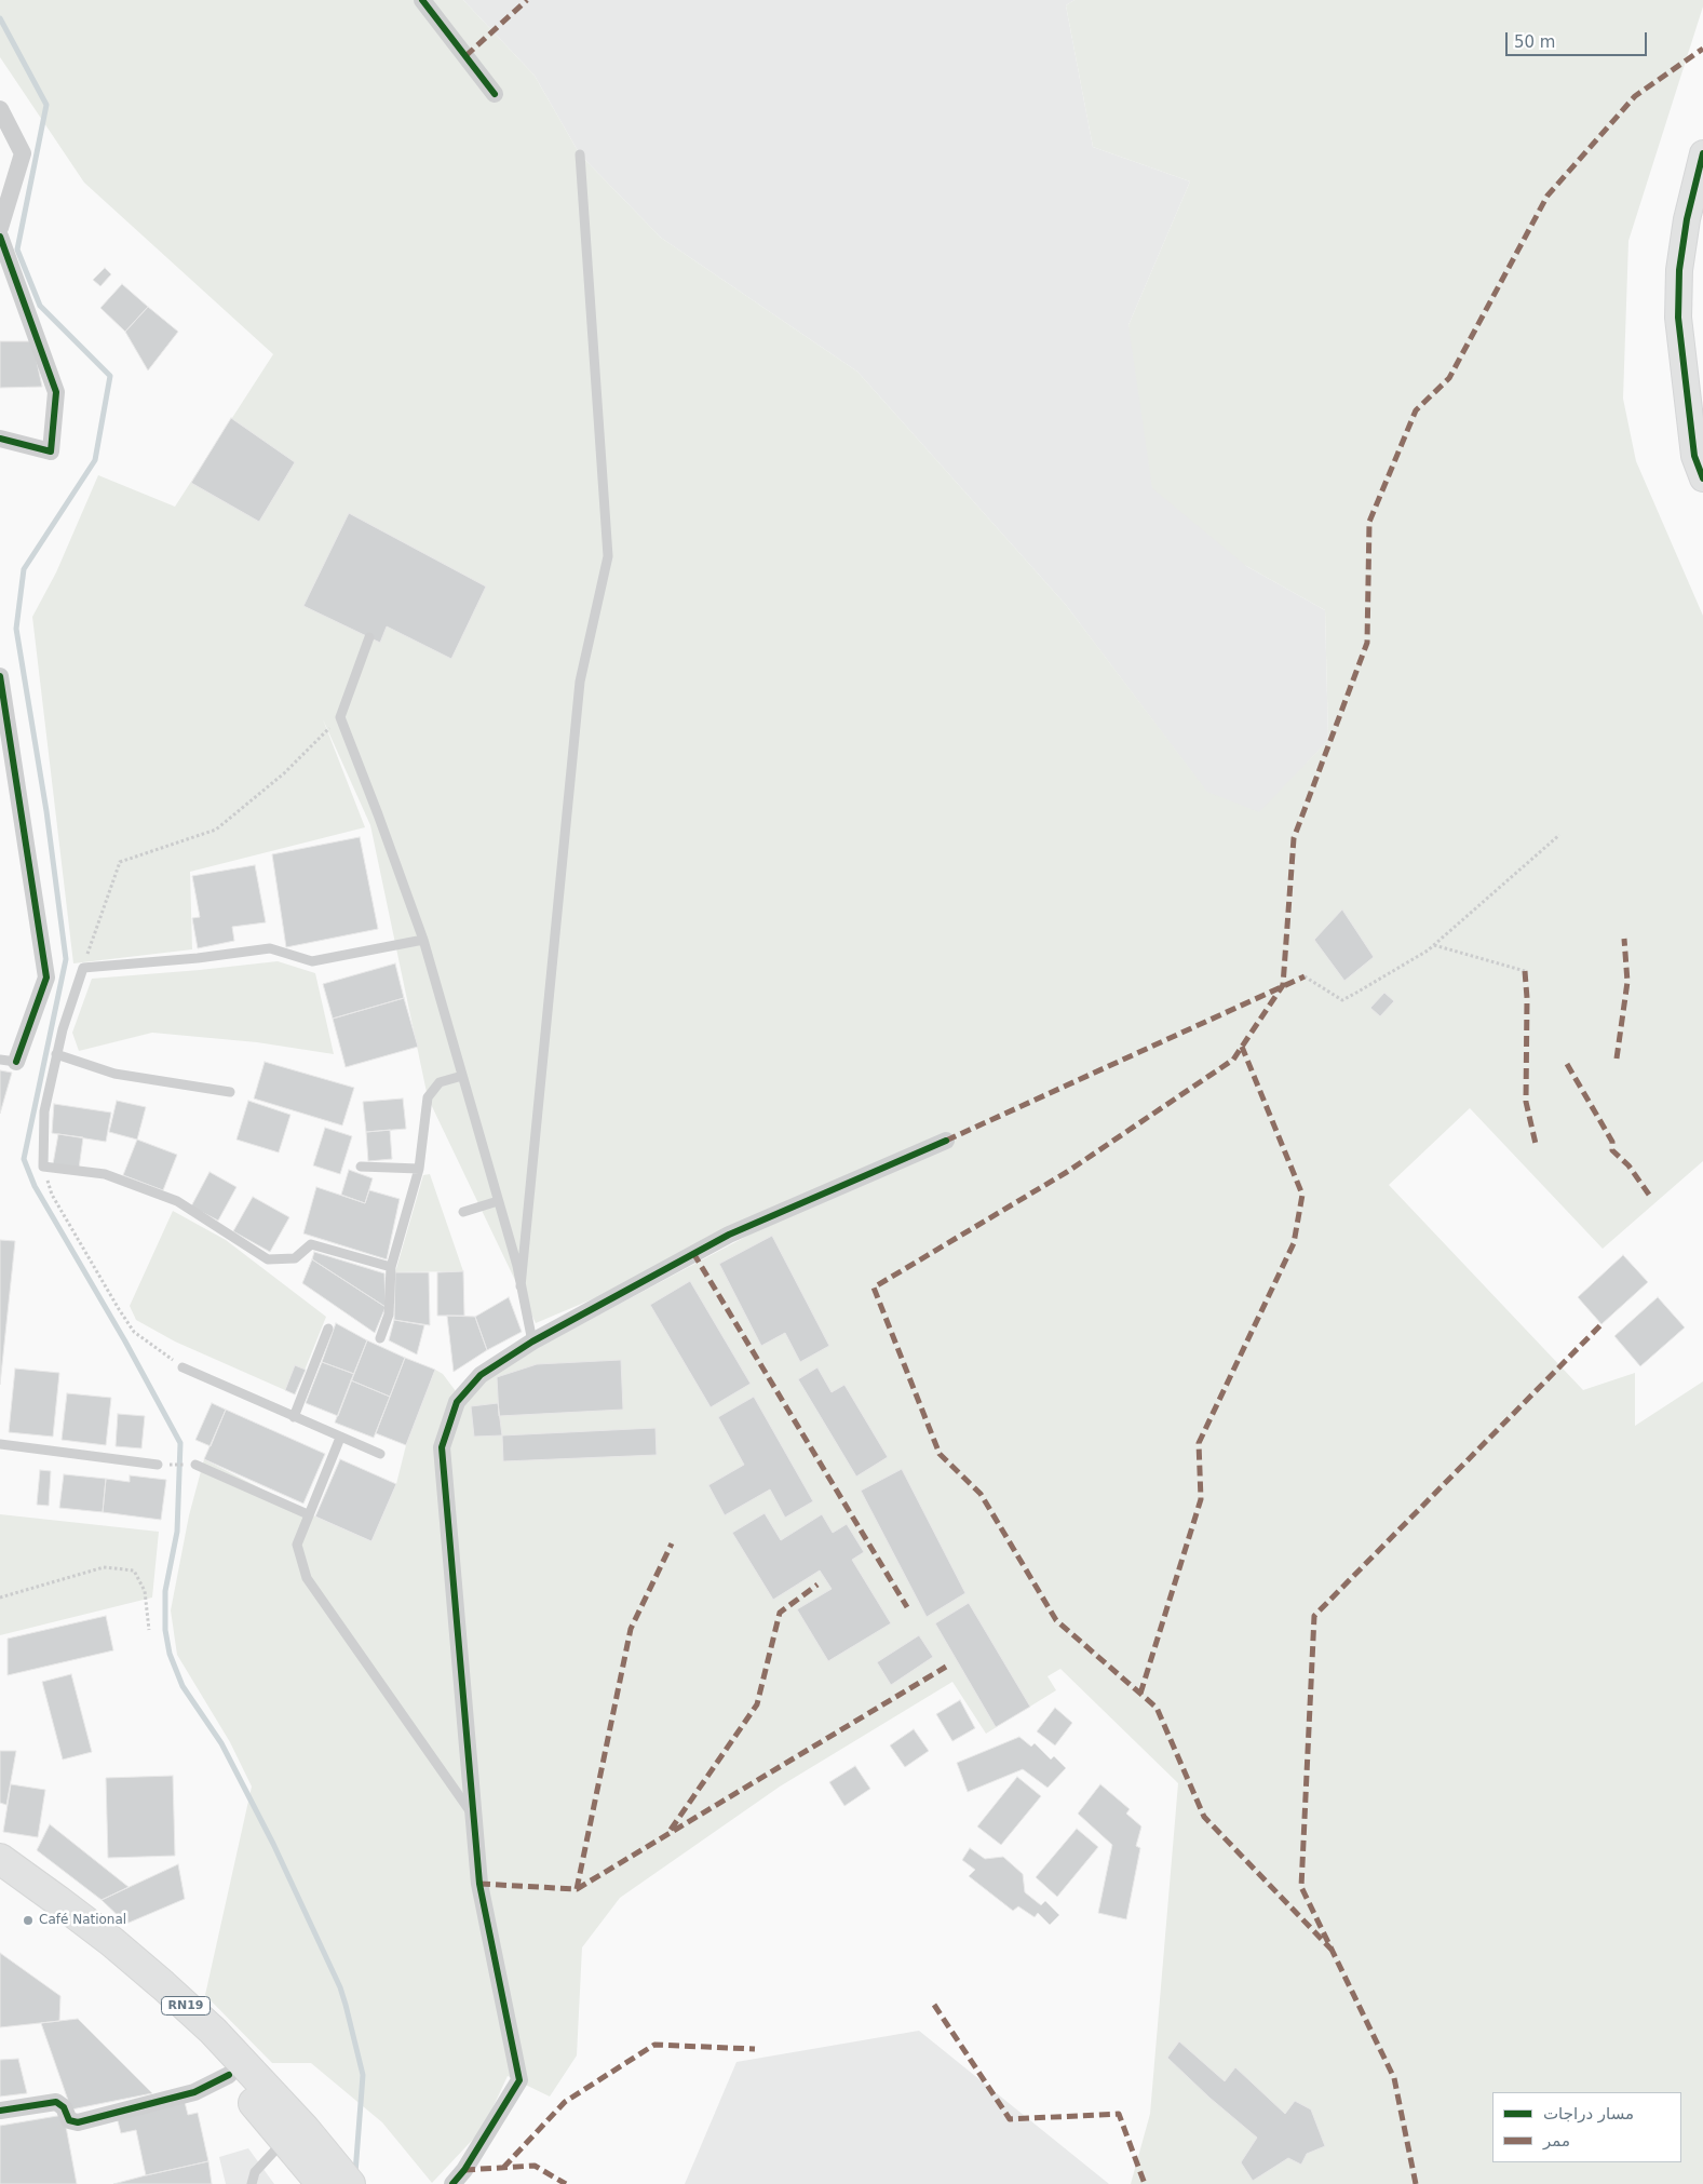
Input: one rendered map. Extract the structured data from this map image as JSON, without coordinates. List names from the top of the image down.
{
  "streets": {
    "highway": ["RN19"]
  },
  "places": ["Café National"],
  "legend": ["مسار دراجات", "ممر"],
  "scale_bar": "50 m"
}
